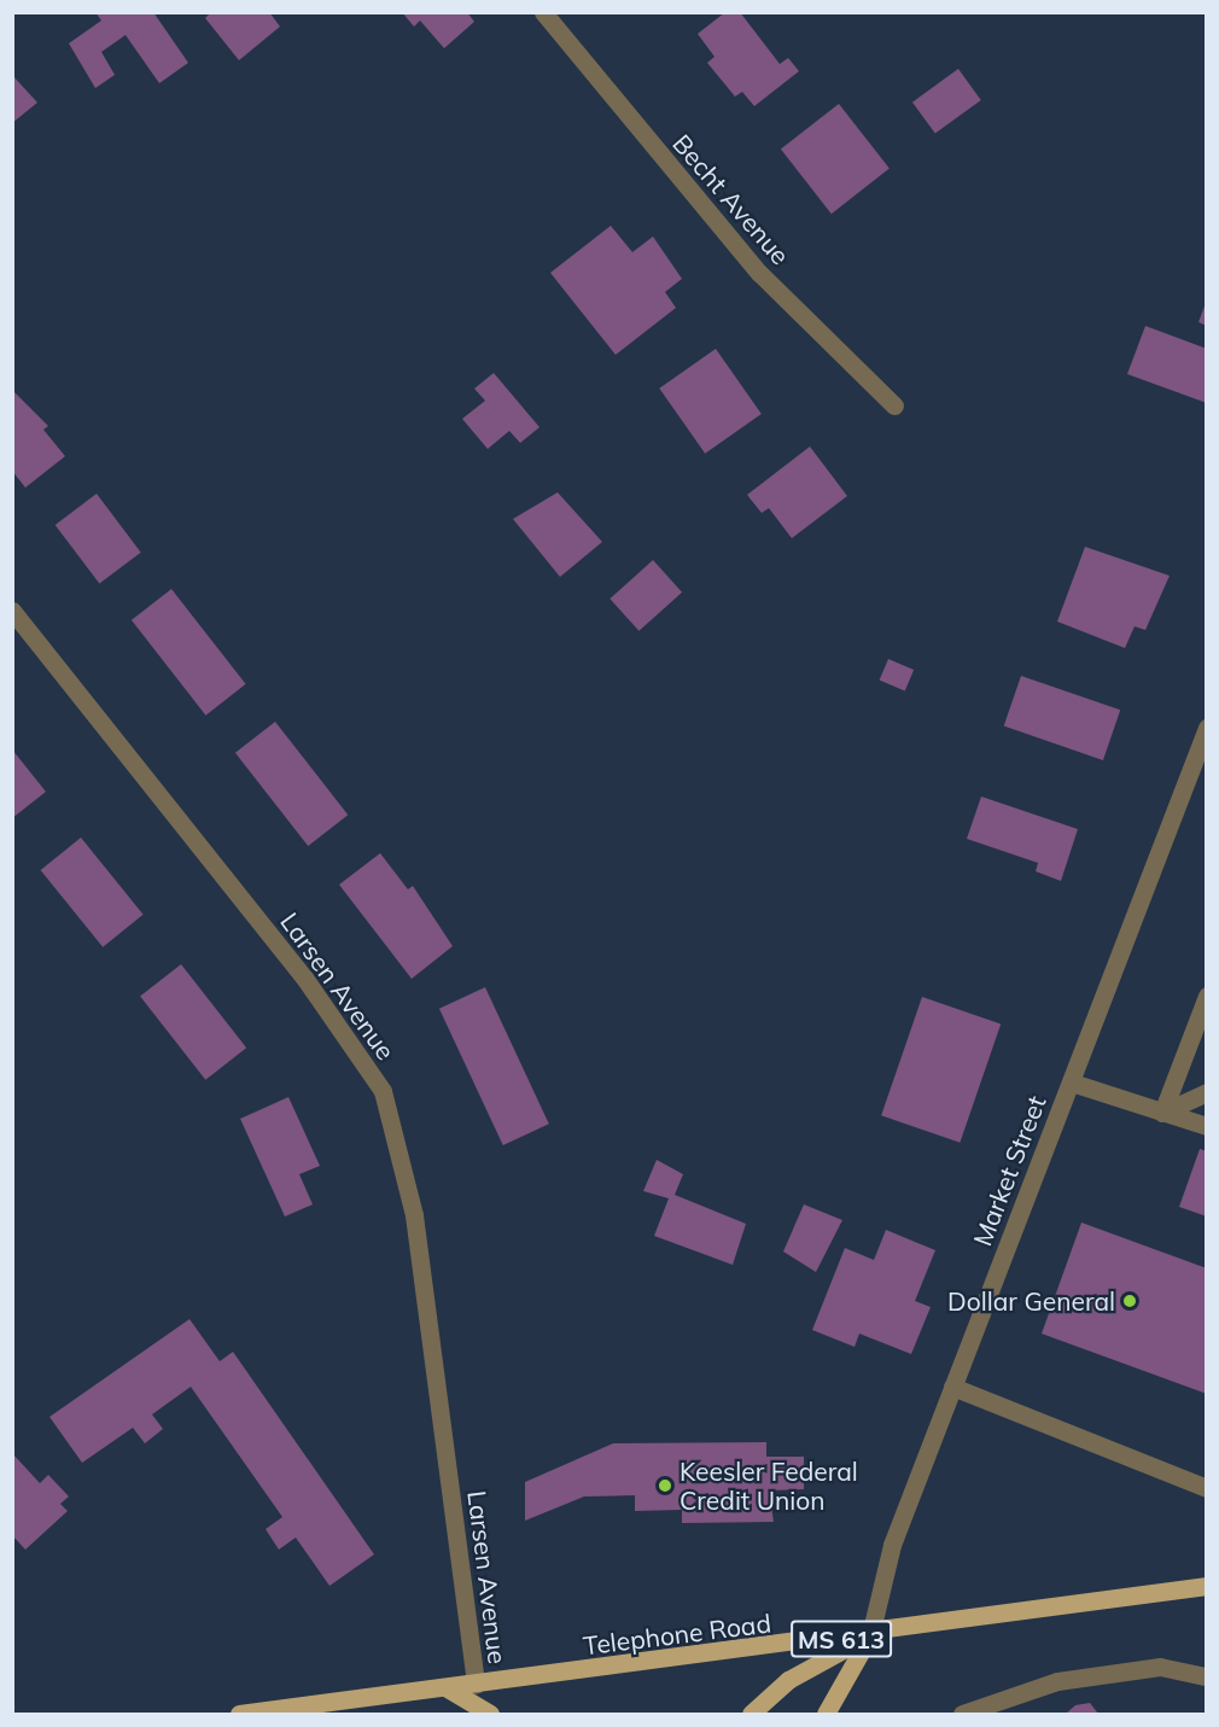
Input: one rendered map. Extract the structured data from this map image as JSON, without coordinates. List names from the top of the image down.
{
  "streets": {
    "main road": ["Market Street", "Telephone Road", "MS 613"],
    "street": ["Becht Avenue", "Larsen Avenue"]
  },
  "crossings": [
    ["Larsen Avenue", "Telephone Road"],
    ["Market Street", "Telephone Road"]
  ],
  "places": ["Dollar General", "Keesler Federal Credit Union"]
}
